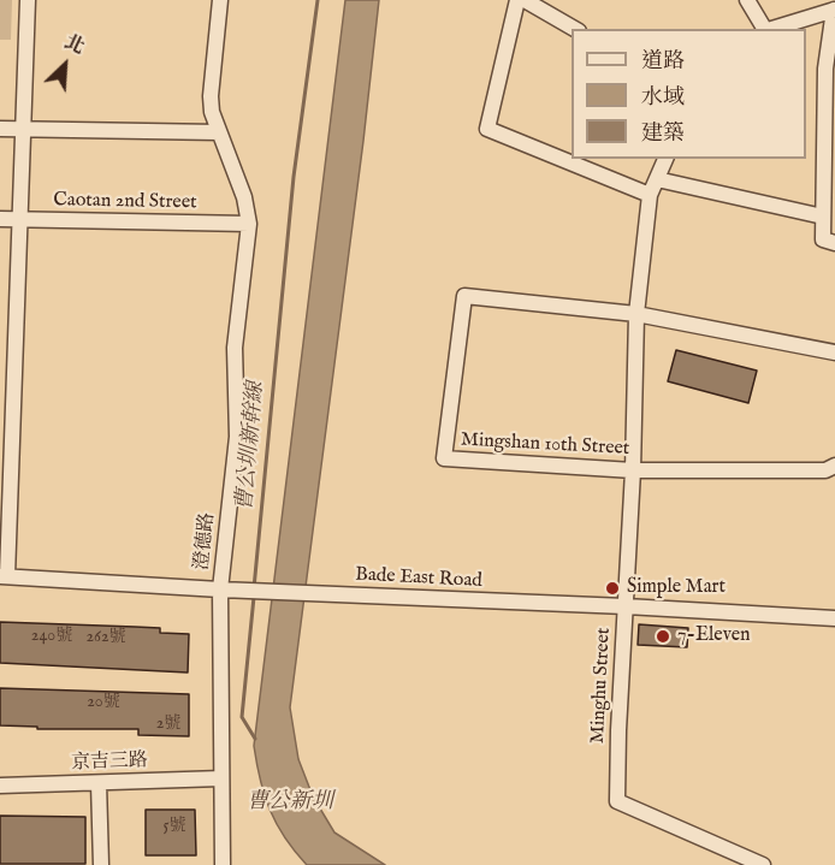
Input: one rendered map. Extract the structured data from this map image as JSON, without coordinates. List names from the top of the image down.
{
  "streets": {
    "street": [
      "Caotan 2nd Street",
      "Mingshan 10th Street",
      "澄德路",
      "Bade East Road",
      "Minghu Street",
      "京吉三路"
    ]
  },
  "crossings": [
    ["Caotan 2nd Street", "澄德路"],
    ["Mingshan 10th Street", "Minghu Street"],
    ["澄德路", "Bade East Road"],
    ["澄德路", "京吉三路"],
    ["Bade East Road", "Minghu Street"]
  ],
  "water": ["曹公圳新幹線", "曹公新圳"],
  "places": ["Simple Mart", "7-Eleven"],
  "house_numbers": [
    "240號",
    "262號",
    "20號",
    "2號",
    "5號"
  ],
  "legend": ["道路", "水域", "建築"],
  "north": "top right"
}
